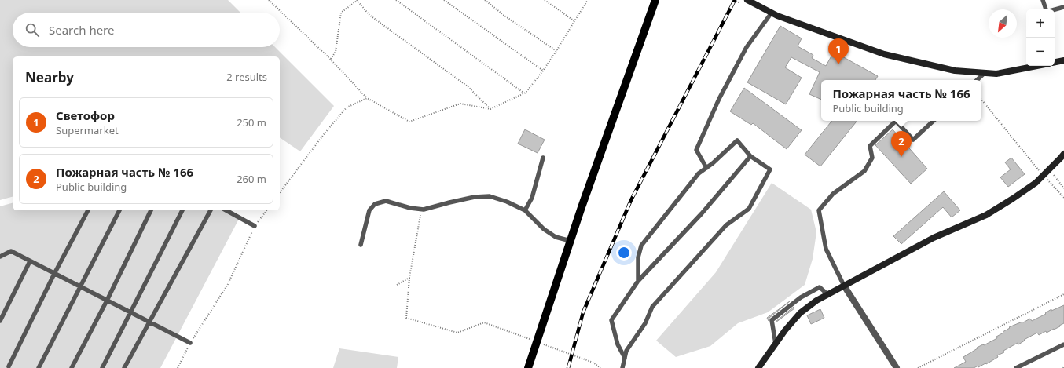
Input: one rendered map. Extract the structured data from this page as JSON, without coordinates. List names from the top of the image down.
{
  "north": "bottom left",
  "page": {
    "map_buttons": ["+", "−"],
    "search": "Search here",
    "pins": ["1", "2"],
    "heading": ["Nearby", "2 results"],
    "popup": ["Пожарная часть № 166", "Public building"],
    "list": [
      {
        "mark": "1",
        "name": "Светофор",
        "note": "Supermarket",
        "value": "250 m"
      },
      {
        "mark": "2",
        "name": "Пожарная часть № 166",
        "note": "Public building",
        "value": "260 m"
      }
    ]
  }
}
